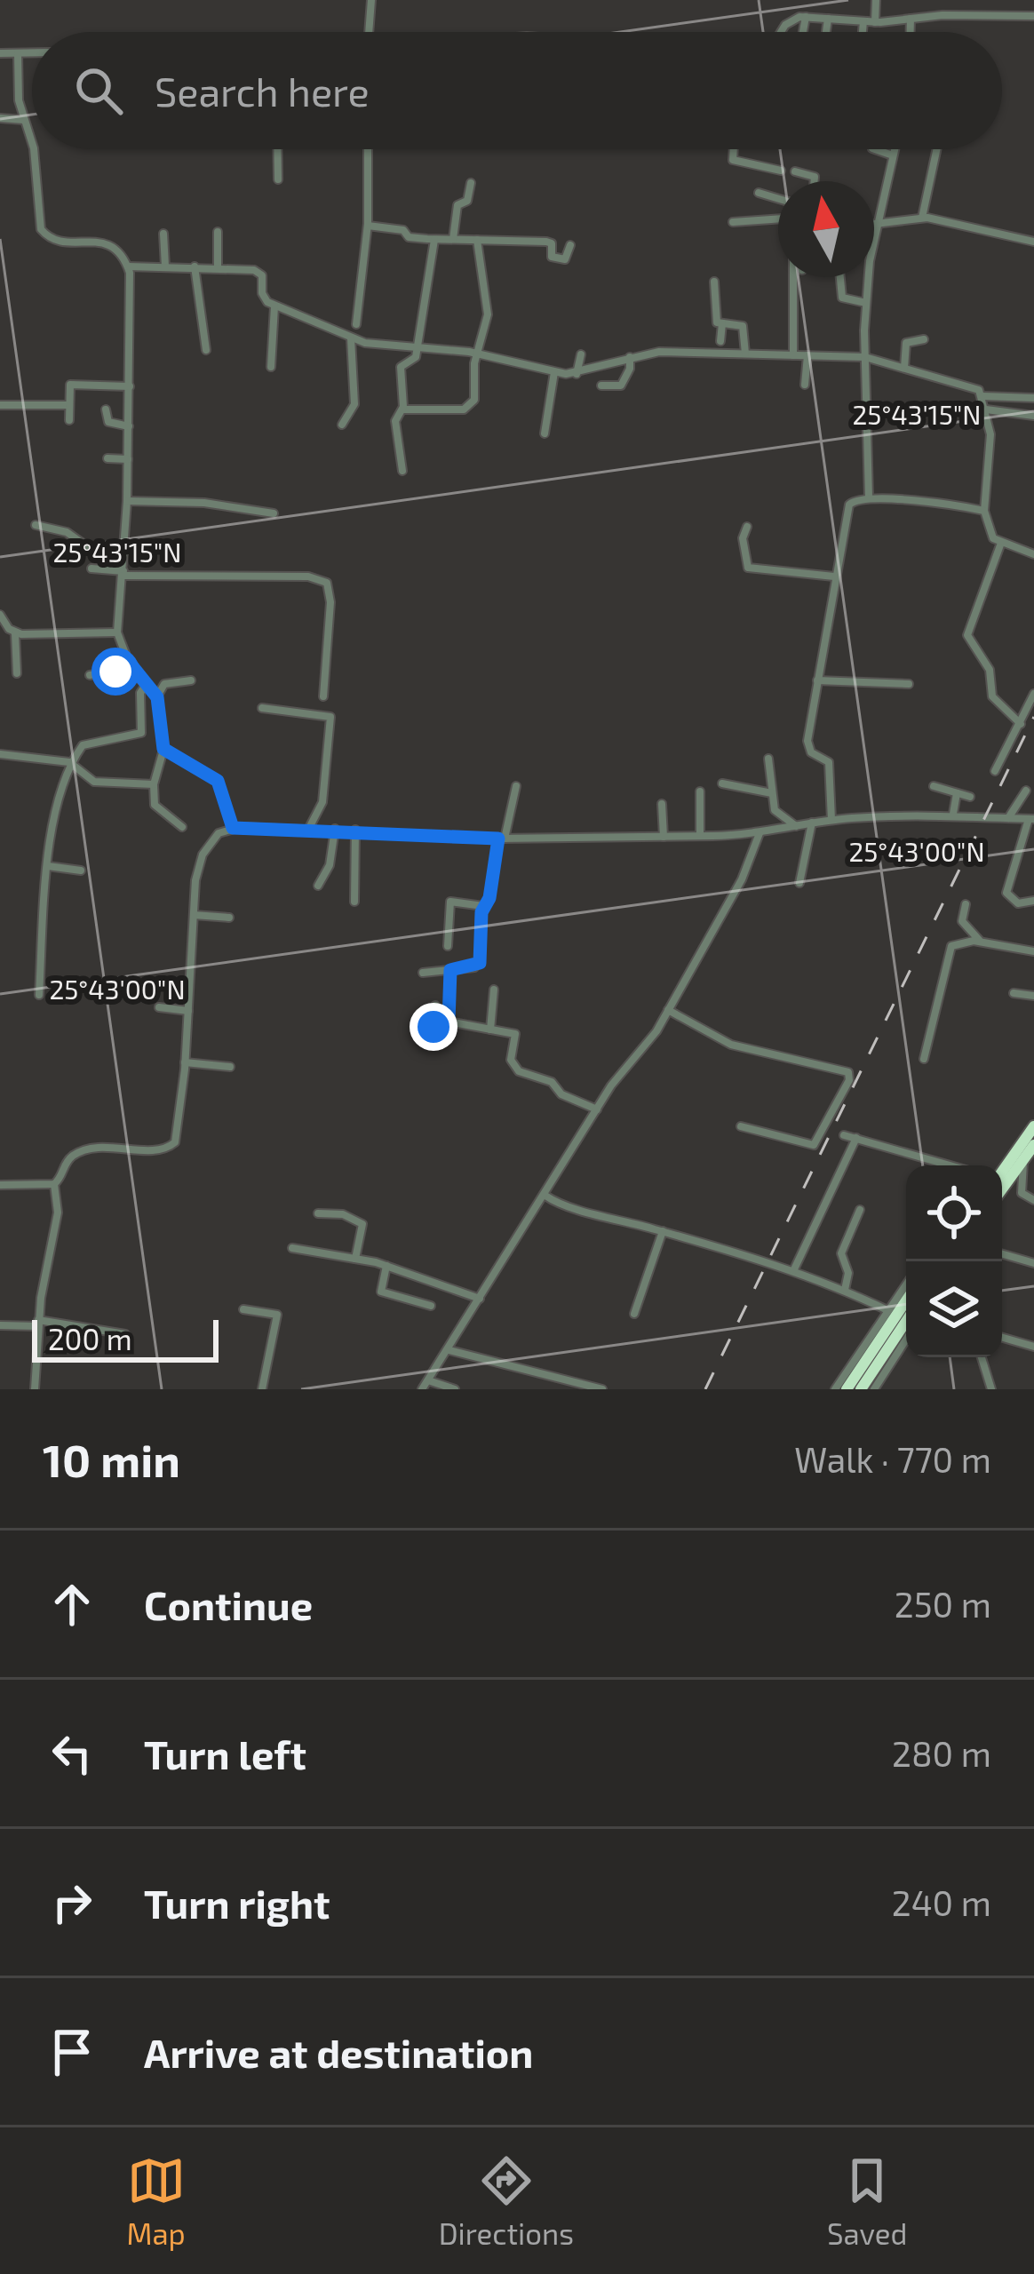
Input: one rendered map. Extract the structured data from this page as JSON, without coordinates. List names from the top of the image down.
{
  "scale_bar": "200 m",
  "north": "top",
  "page": {
    "search": "Search here",
    "scale": "200 m",
    "heading": ["10 min", "Walk · 770 m"],
    "list": [
      ["Continue", "250 m"],
      ["Turn left", "280 m"],
      ["Turn right", "240 m"],
      "Arrive at destination"
    ],
    "nav": ["Map", "Directions", "Saved"]
  },
  "coordinates": ["25°43'15\"N", "25°43'00\"N"]
}
